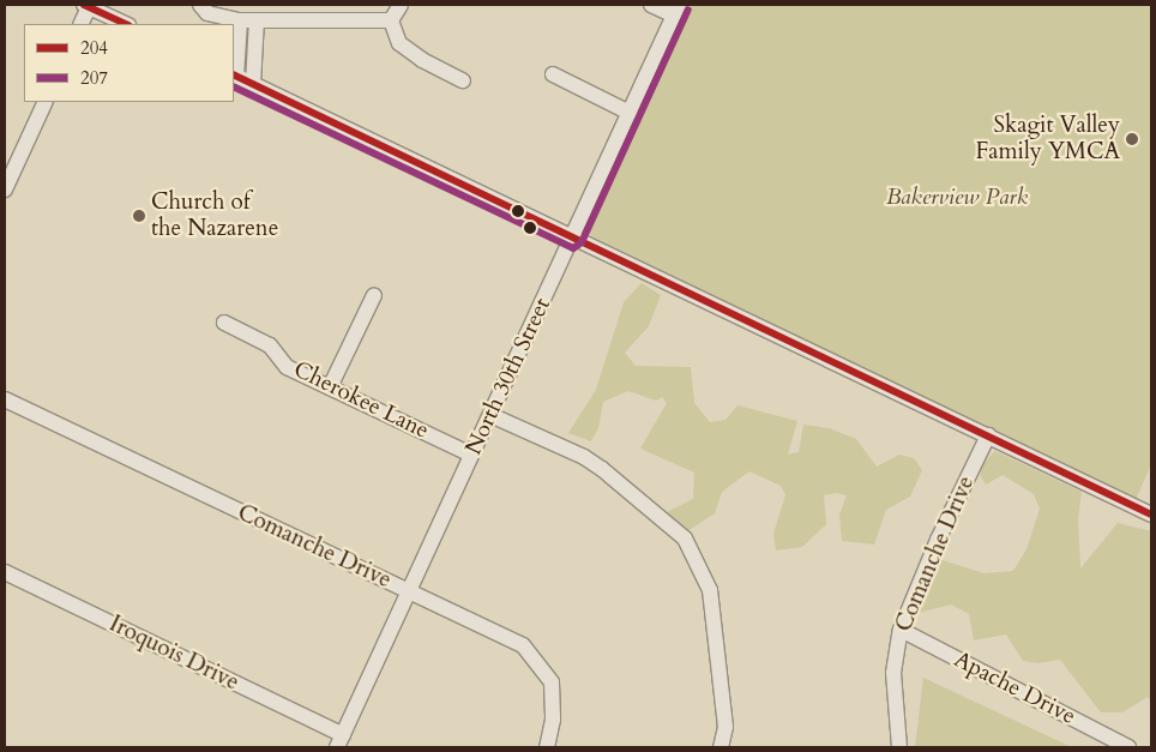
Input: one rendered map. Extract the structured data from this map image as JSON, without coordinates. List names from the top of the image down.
{
  "streets": {
    "street": [
      "North 30th Street",
      "Cherokee Lane",
      "Comanche Drive",
      "Iroquois Drive",
      "Apache Drive"
    ]
  },
  "crossings": [
    ["North 30th Street", "Cherokee Lane"],
    ["North 30th Street", "Comanche Drive"],
    ["North 30th Street", "Iroquois Drive"],
    ["Comanche Drive", "Apache Drive"]
  ],
  "parks": ["Bakerview Park"],
  "places": ["Skagit Valley Family YMCA", "Church of the Nazarene"],
  "lines": ["transit line 204", "transit line 207"],
  "legend": ["204", "207"]
}
